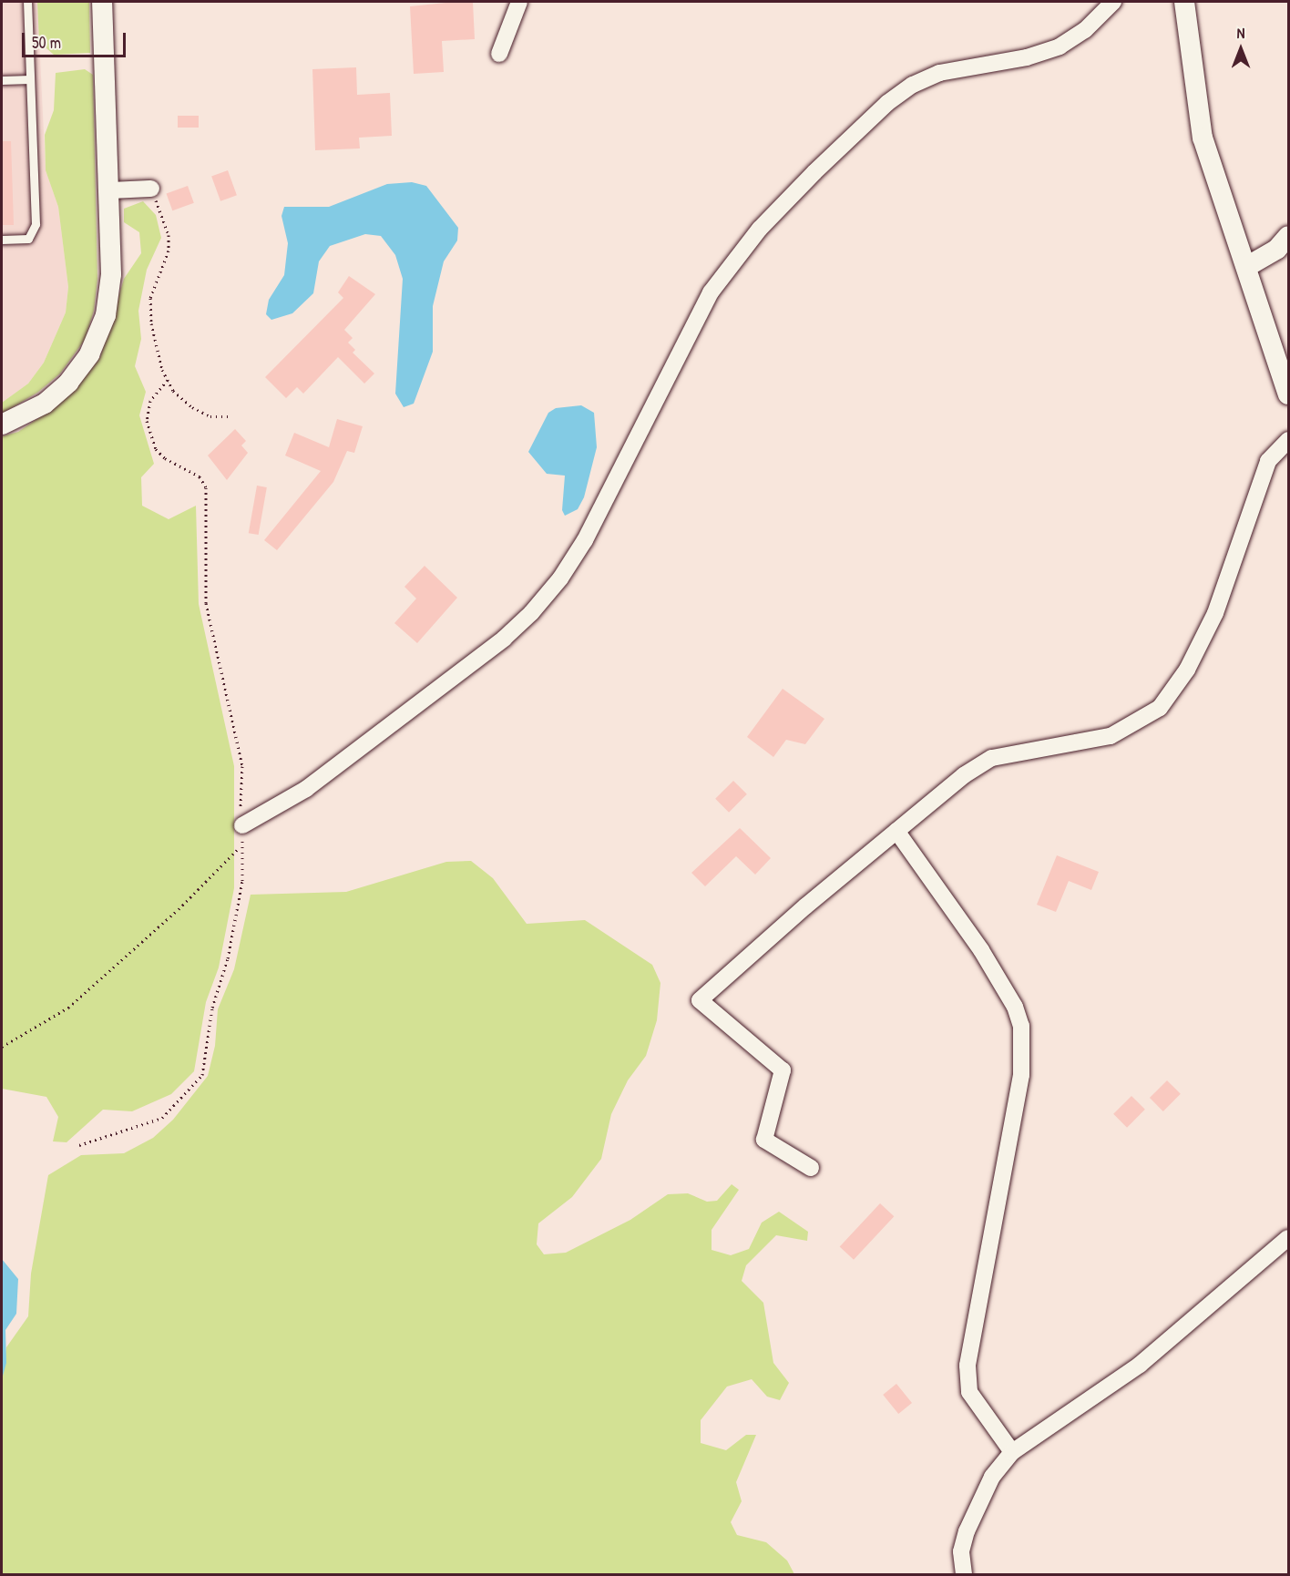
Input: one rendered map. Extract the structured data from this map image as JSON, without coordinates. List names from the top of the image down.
{
  "scale_bar": "50 m",
  "north": "top"
}
